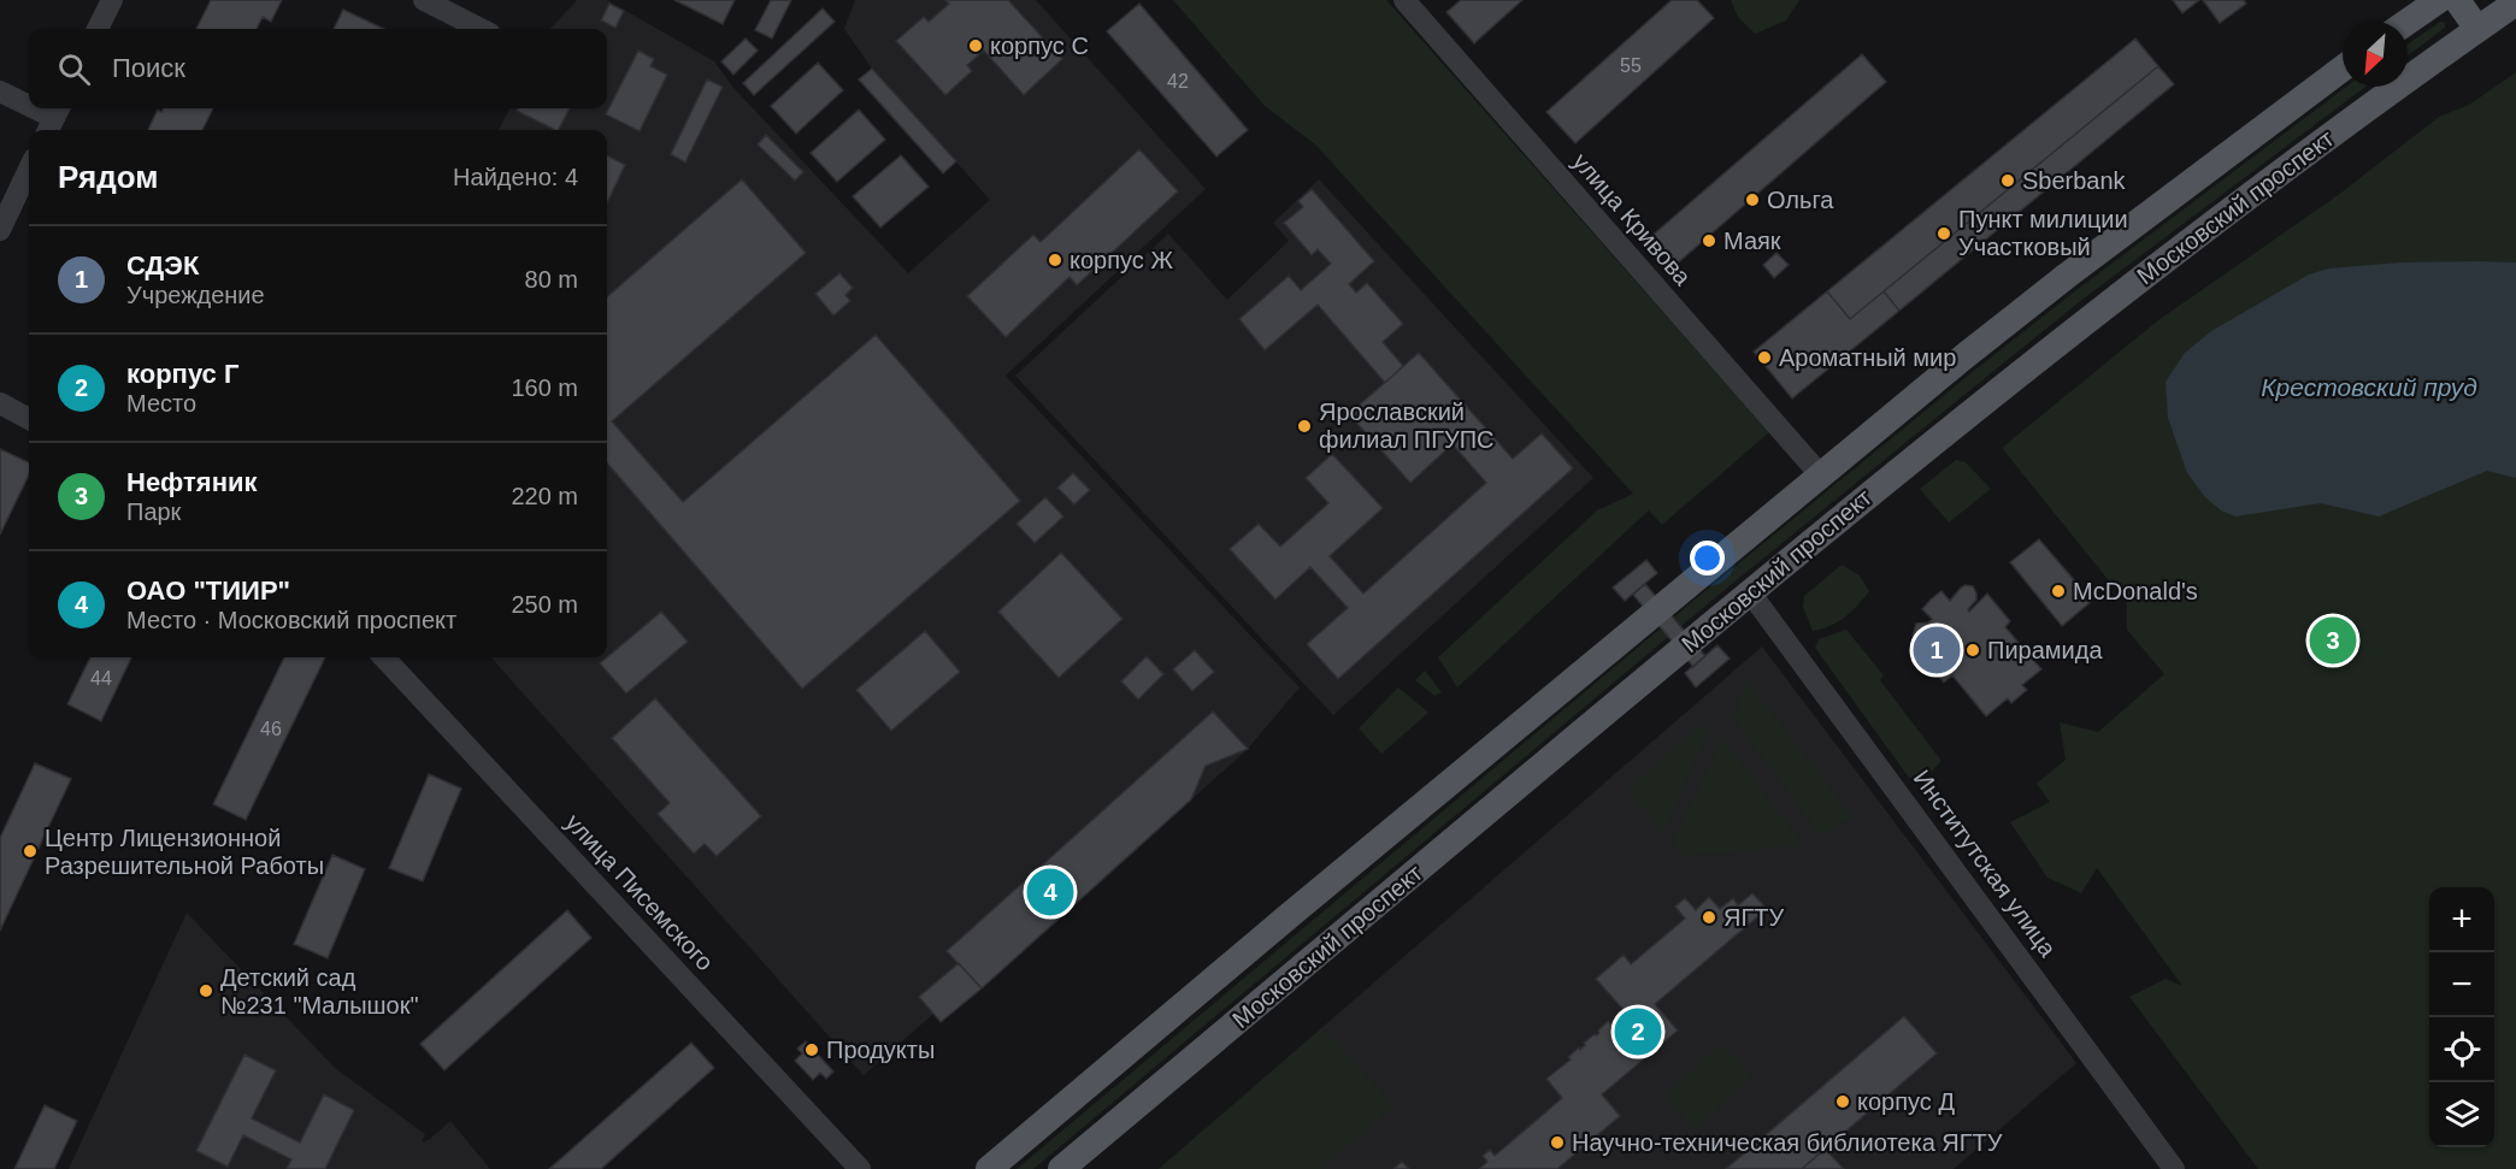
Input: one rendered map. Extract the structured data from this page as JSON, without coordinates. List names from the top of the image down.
{
  "streets": {
    "main road": ["Московский проспект"],
    "street": ["улица Кривова", "Институтская улица", "улица Писемского"]
  },
  "crossings": [
    ["Московский проспект", "улица Кривова"],
    ["Московский проспект", "Институтская улица"]
  ],
  "water": ["Крестовский пруд"],
  "places": [
    "корпус С",
    "Sberbank",
    "Ольга",
    "Пункт милиции Участковый",
    "Маяк",
    "корпус Ж",
    "Ароматный мир",
    "Ярославский филиал ПГУПС",
    "McDonald's",
    "Пирамида",
    "Центр Лицензионной Разрешительной Работы",
    "ЯГТУ",
    "Детский сад №231 \"Малышок\"",
    "Продукты",
    "корпус Д",
    "Научно-техническая библиотека ЯГТУ"
  ],
  "house_numbers": [
    "55",
    "42",
    "44",
    "46"
  ],
  "north": "bottom left",
  "page": {
    "search": "Поиск",
    "heading": ["Рядом", "Найдено: 4"],
    "list": [
      {
        "mark": "1",
        "name": "СДЭК",
        "note": "Учреждение",
        "value": "80 m"
      },
      {
        "mark": "2",
        "name": "корпус Г",
        "note": "Место",
        "value": "160 m"
      },
      {
        "mark": "3",
        "name": "Нефтяник",
        "note": "Парк",
        "value": "220 m"
      },
      {
        "mark": "4",
        "name": "ОАО \"ТИИР\"",
        "note": "Место · Московский проспект",
        "value": "250 m"
      }
    ],
    "pins": [
      "3",
      "1",
      "4",
      "2"
    ],
    "map_buttons": ["+", "−"]
  }
}
